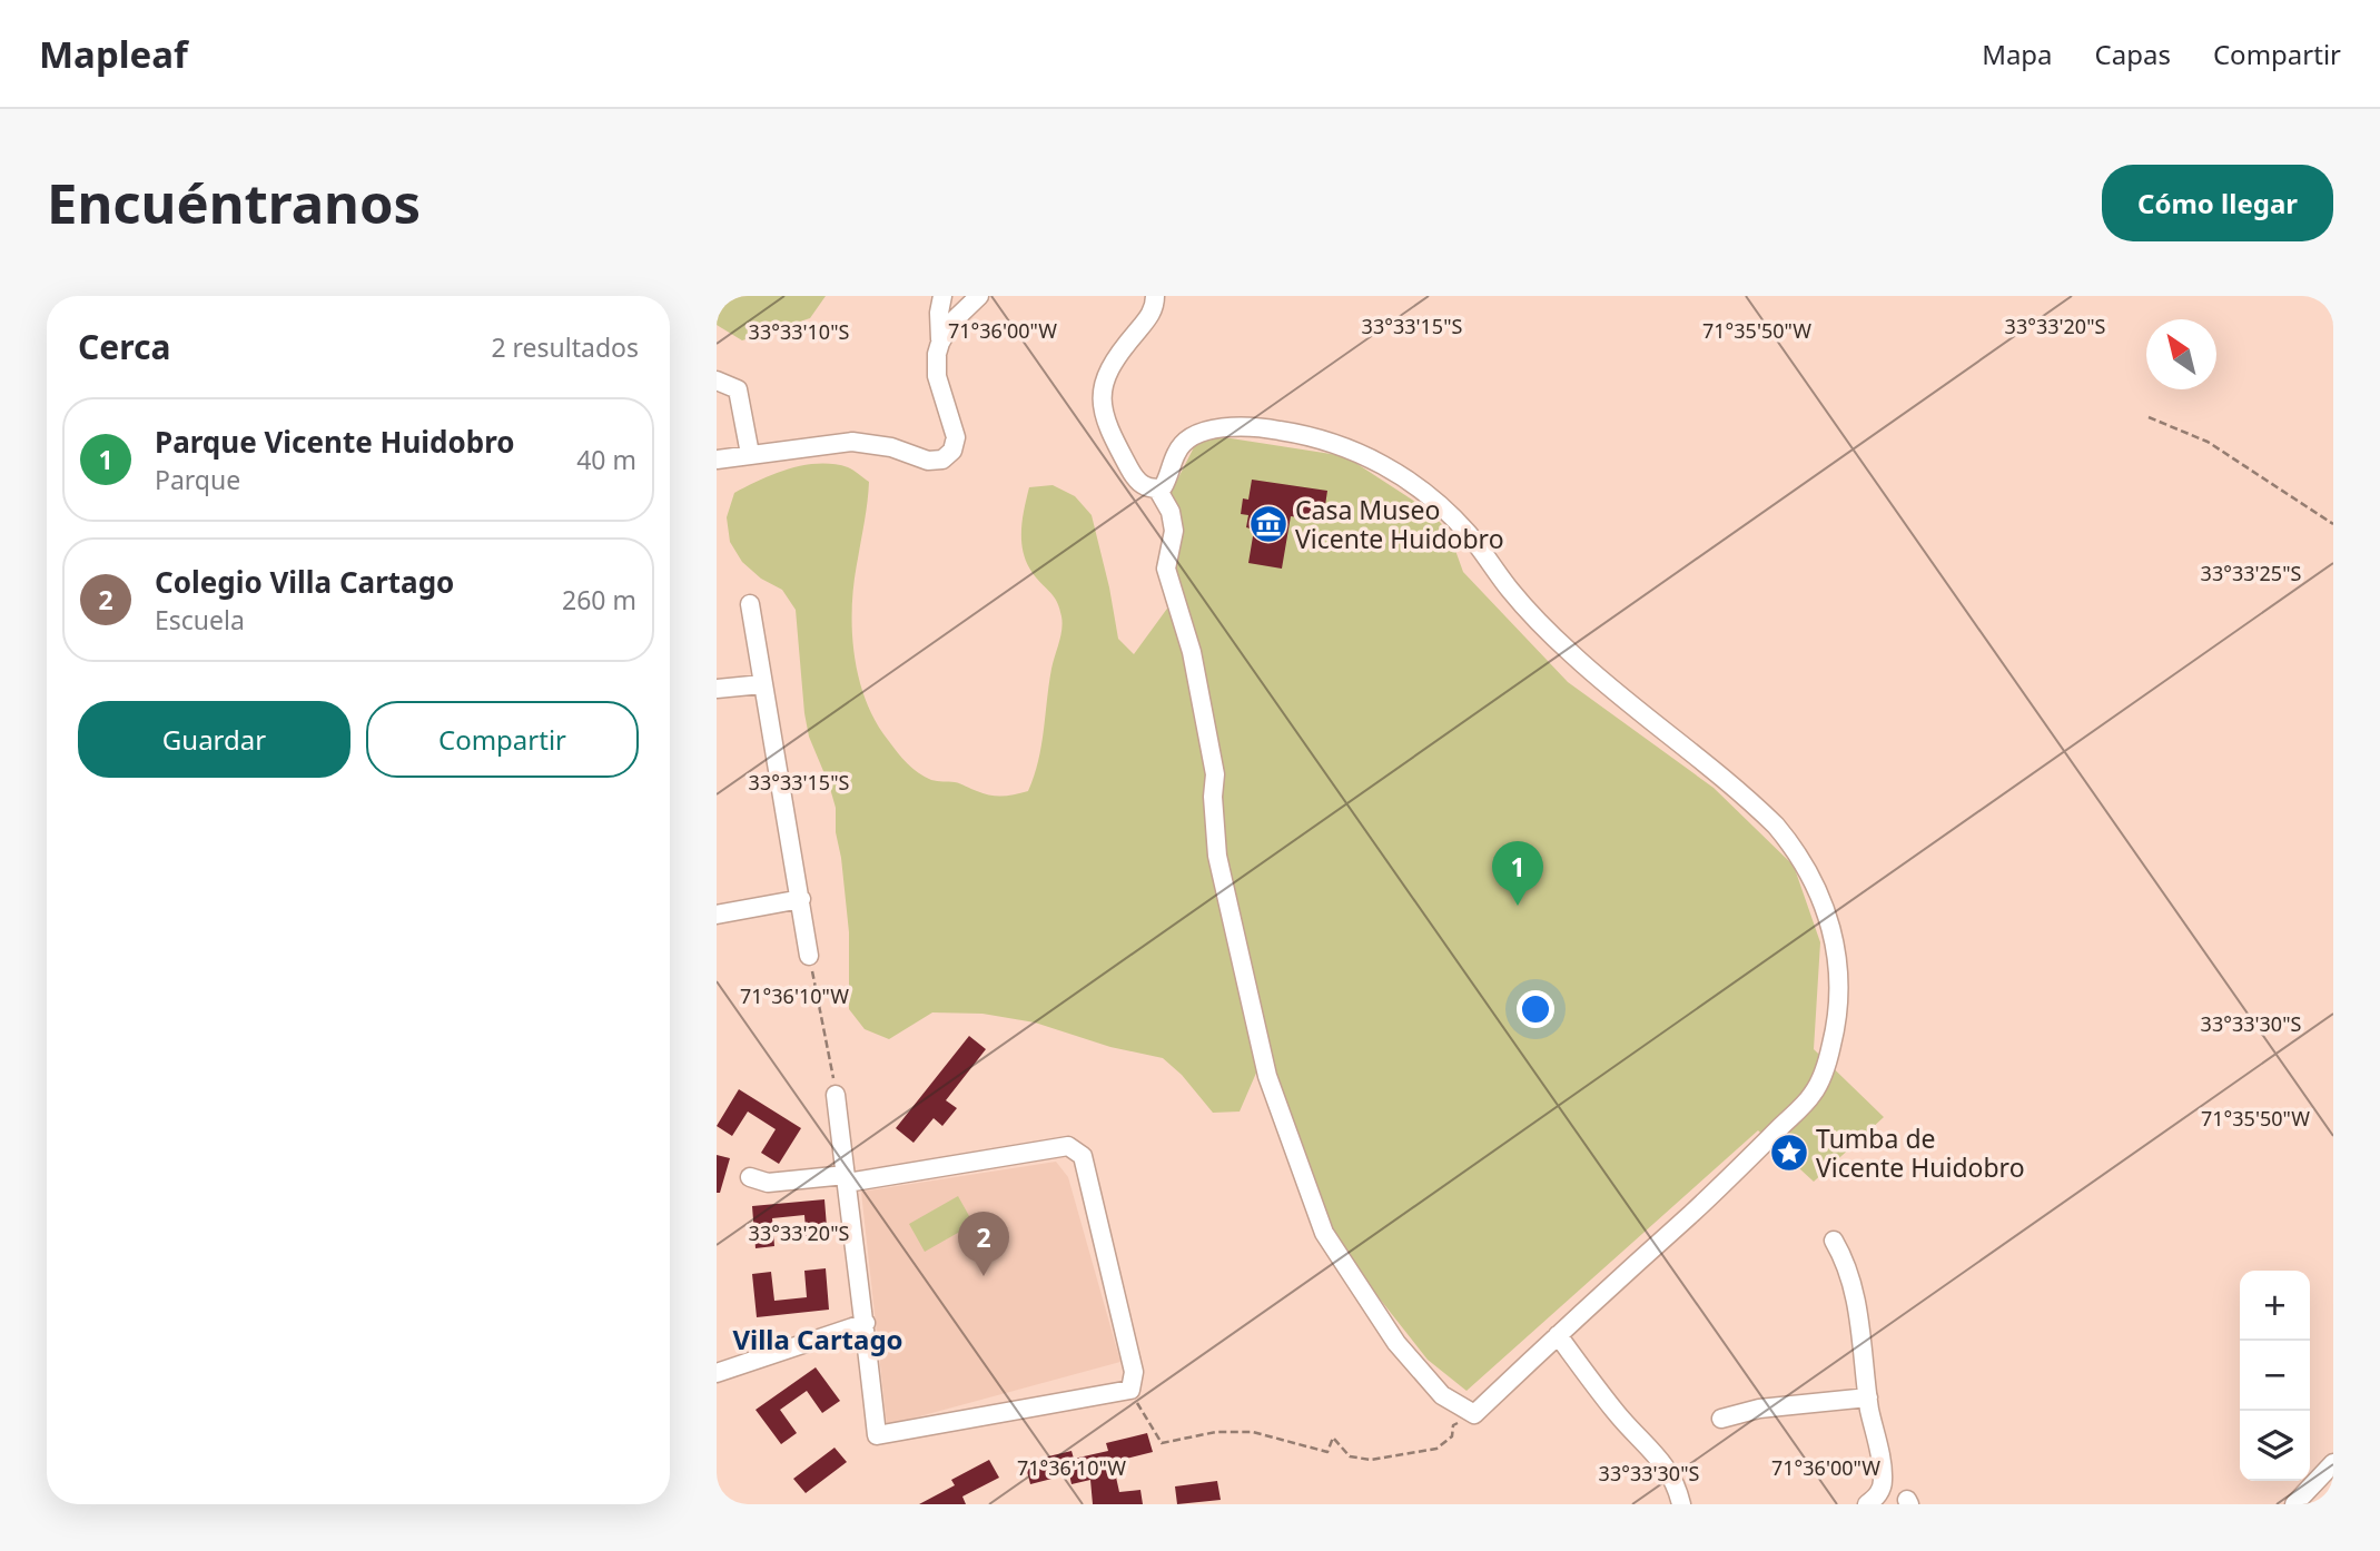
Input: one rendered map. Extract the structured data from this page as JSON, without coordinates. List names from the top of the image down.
{
  "districts": ["Villa Cartago"],
  "places": {
    "museum": ["Casa Museo Vicente Huidobro"],
    "place": ["Tumba de Vicente Huidobro"]
  },
  "north": "top left",
  "page": {
    "header": "Mapleaf",
    "nav": ["Mapa", "Capas", "Compartir"],
    "buttons": [
      "Cómo llegar",
      ["Guardar", "Compartir"]
    ],
    "title": "Encuéntranos",
    "heading": ["Cerca", "2 resultados"],
    "list": [
      {
        "mark": "1",
        "name": "Parque Vicente Huidobro",
        "note": "Parque",
        "value": "40 m"
      },
      {
        "mark": "2",
        "name": "Colegio Villa Cartago",
        "note": "Escuela",
        "value": "260 m"
      }
    ],
    "pins": ["1", "2"],
    "map_buttons": ["+", "−"]
  },
  "coordinates": [
    "33°33'15\"S",
    "33°33'20\"S",
    "71°36'00\"W",
    "71°35'50\"W",
    "33°33'10\"S",
    "33°33'25\"S",
    "71°36'10\"W",
    "33°33'30\"S"
  ]
}
